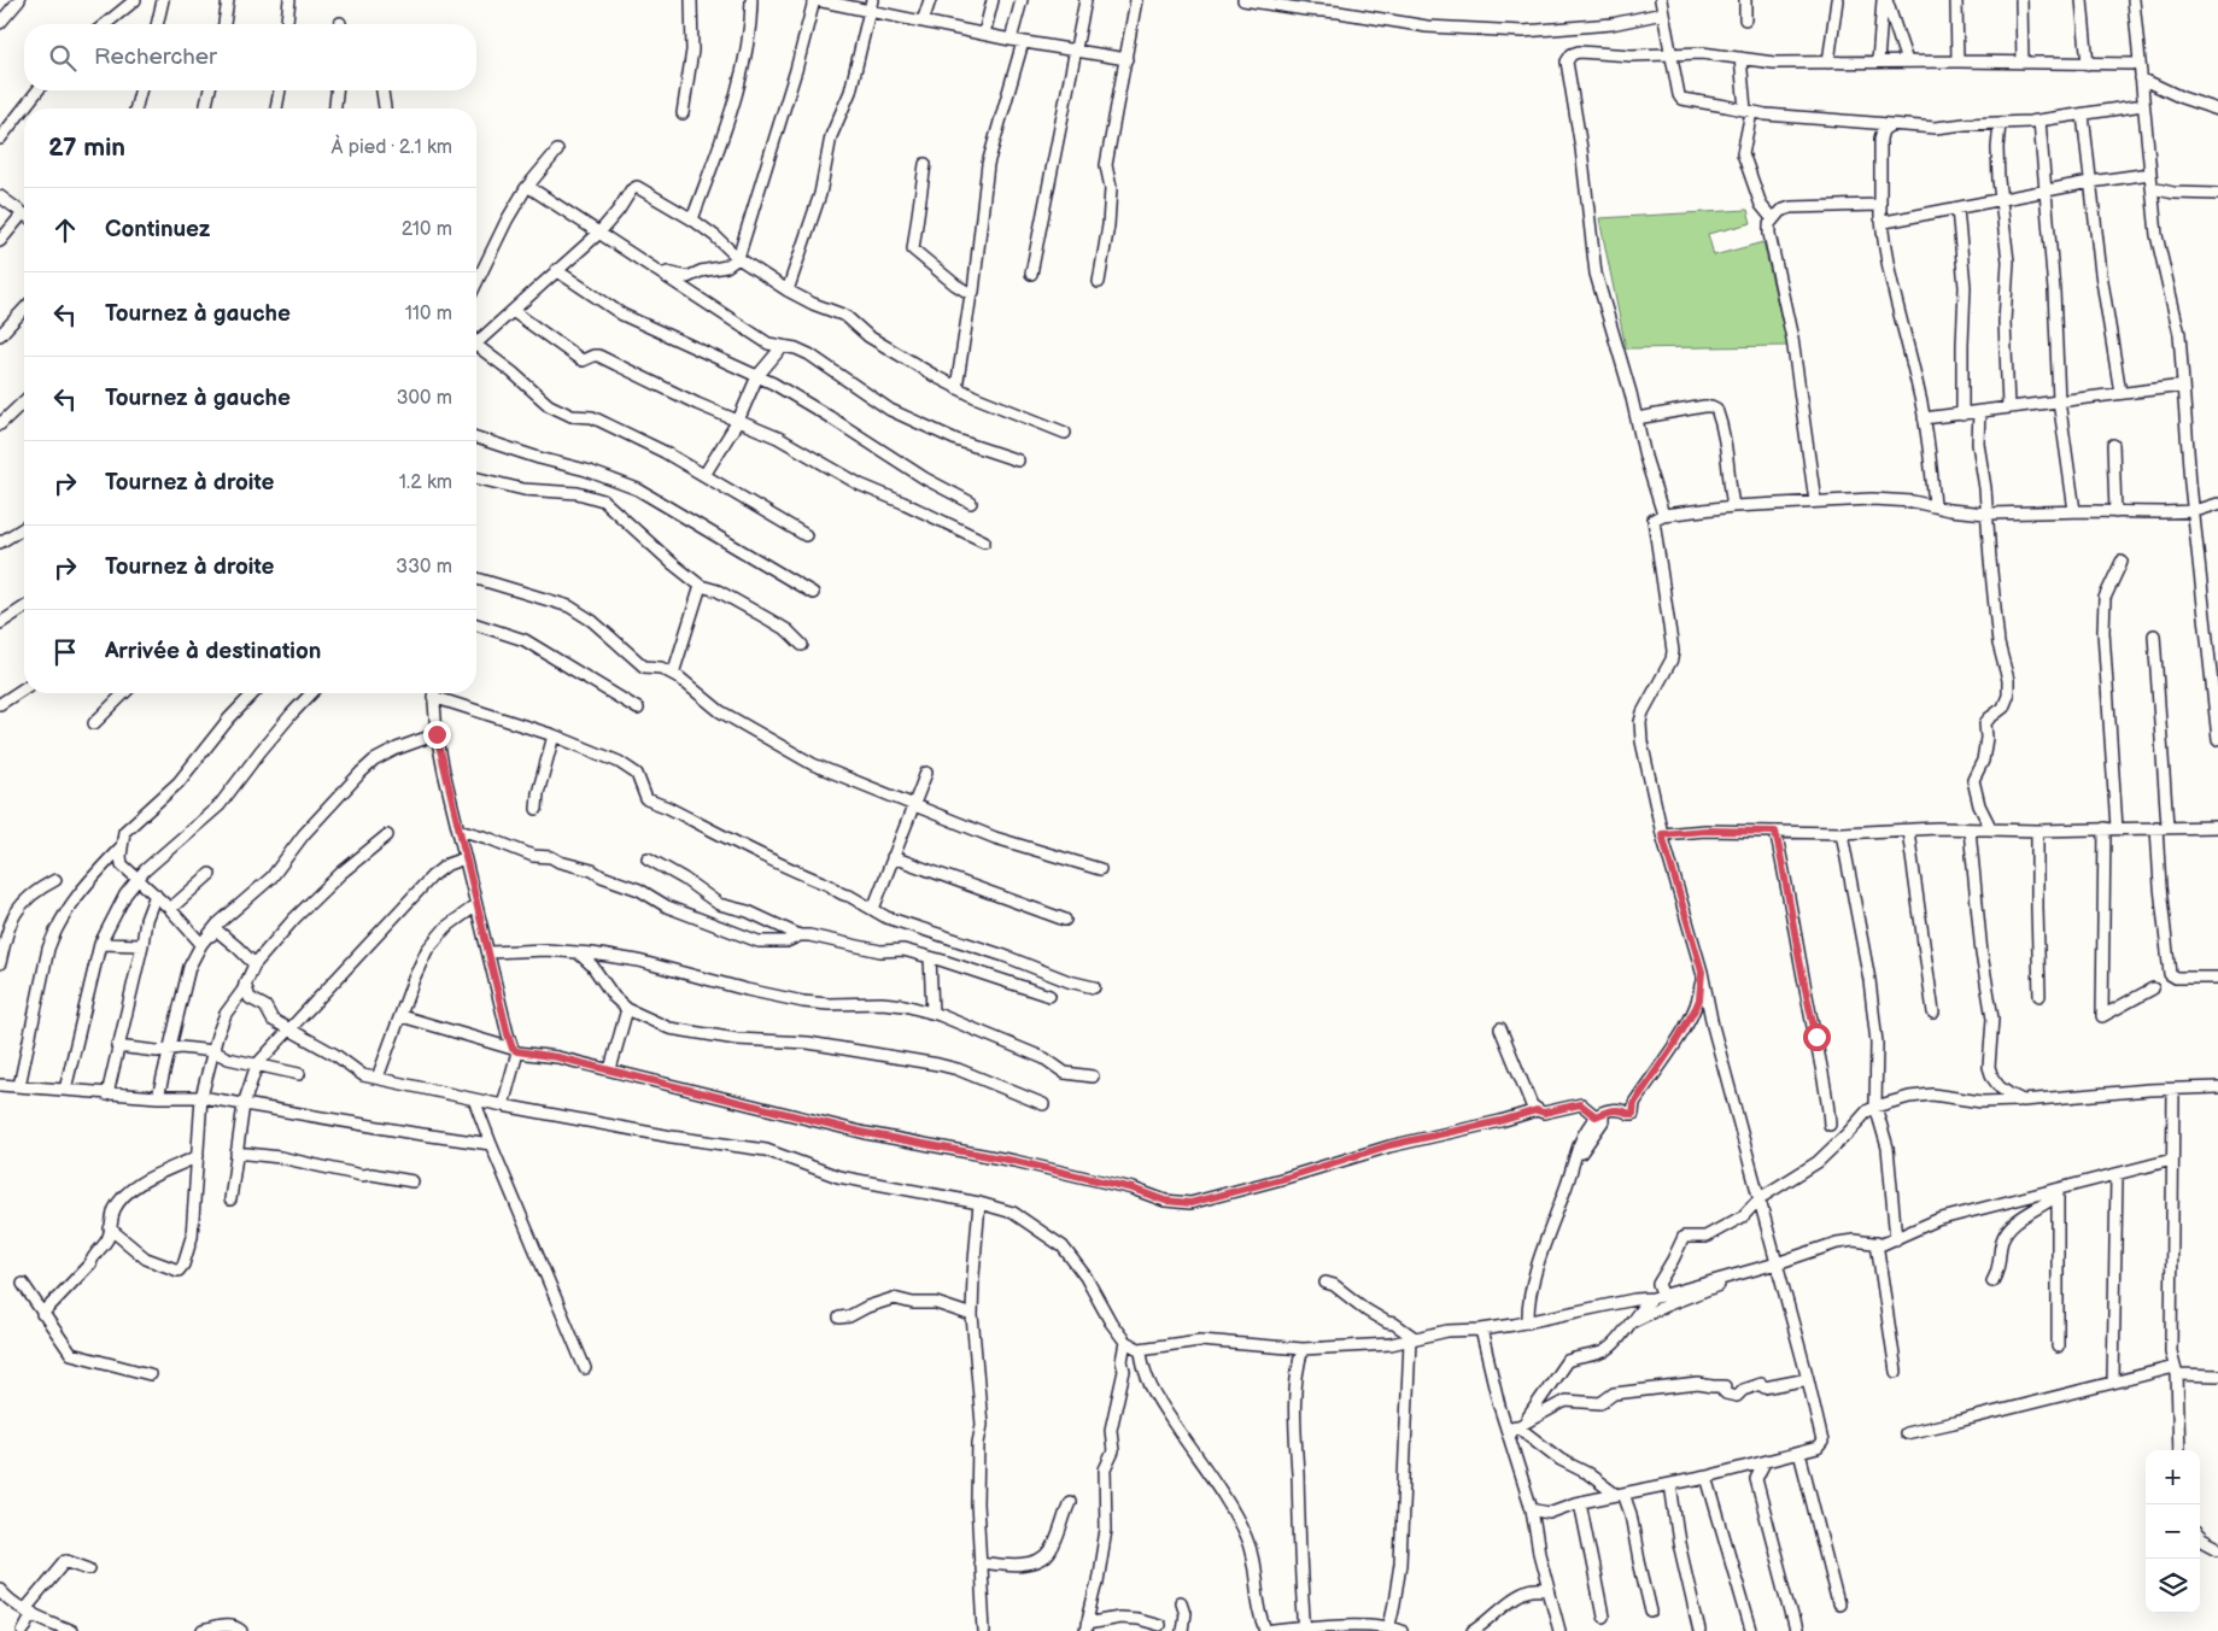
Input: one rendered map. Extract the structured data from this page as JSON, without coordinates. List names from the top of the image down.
{
  "page": {
    "search": "Rechercher",
    "heading": ["27 min", "À pied · 2.1 km"],
    "list": [
      ["Continuez", "210 m"],
      ["Tournez à gauche", "110 m"],
      ["Tournez à gauche", "300 m"],
      ["Tournez à droite", "1.2 km"],
      ["Tournez à droite", "330 m"],
      "Arrivée à destination"
    ],
    "map_buttons": ["+", "−"]
  }
}
